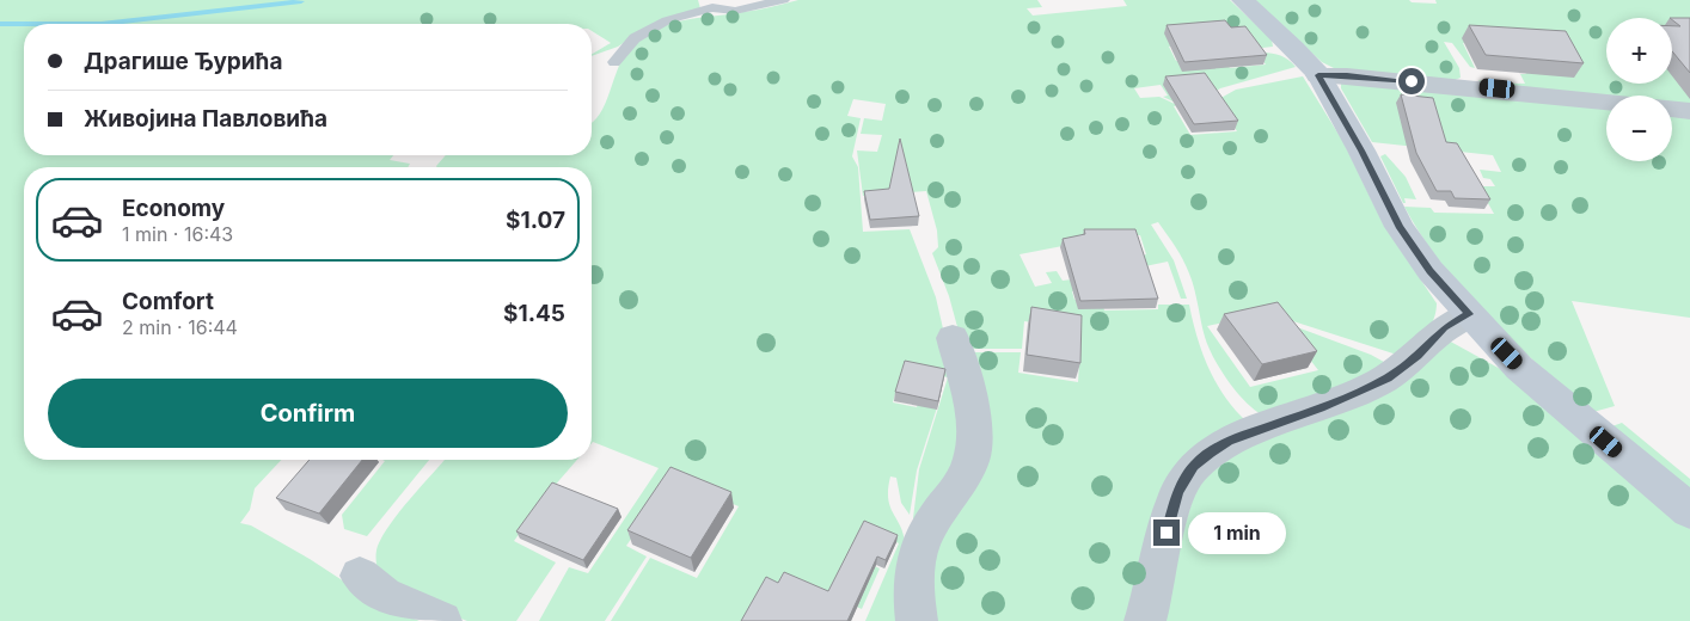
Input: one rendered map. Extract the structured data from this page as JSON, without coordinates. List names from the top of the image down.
{
  "page": {
    "map_buttons": ["+", "−"],
    "banner": ["Драгише Ђурића", "Живојина Павловића"],
    "list": [
      {
        "name": "Economy",
        "note": "1 min · 16:43",
        "value": "$1.07"
      },
      {
        "name": "Comfort",
        "note": "2 min · 16:44",
        "value": "$1.45"
      }
    ],
    "buttons": "Confirm",
    "bubble": "1 min"
  }
}
